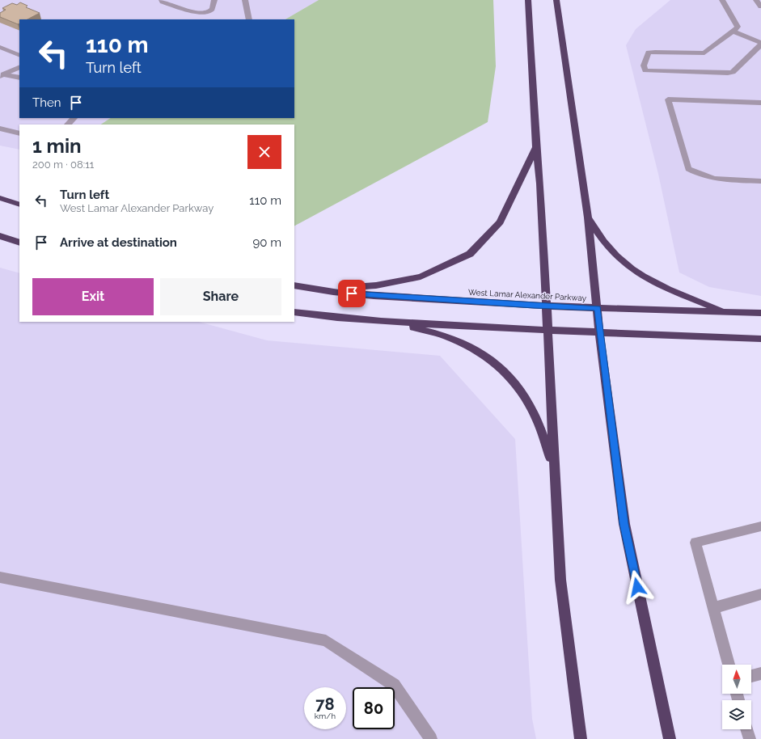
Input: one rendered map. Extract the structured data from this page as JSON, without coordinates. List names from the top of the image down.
{
  "streets": {
    "highway": ["West Lamar Alexander Parkway"]
  },
  "north": "top",
  "page": {
    "turn": ["110 m", "Turn left"],
    "then": "Then",
    "heading": ["1 min", "200 m · 08:11"],
    "list": [
      {
        "name": "Turn left",
        "note": "West Lamar Alexander Parkway",
        "value": "110 m"
      },
      {
        "name": "Arrive at destination",
        "value": "90 m"
      }
    ],
    "buttons": ["Exit", "Share"],
    "speed": "78 km/h",
    "limit": "80"
  }
}
